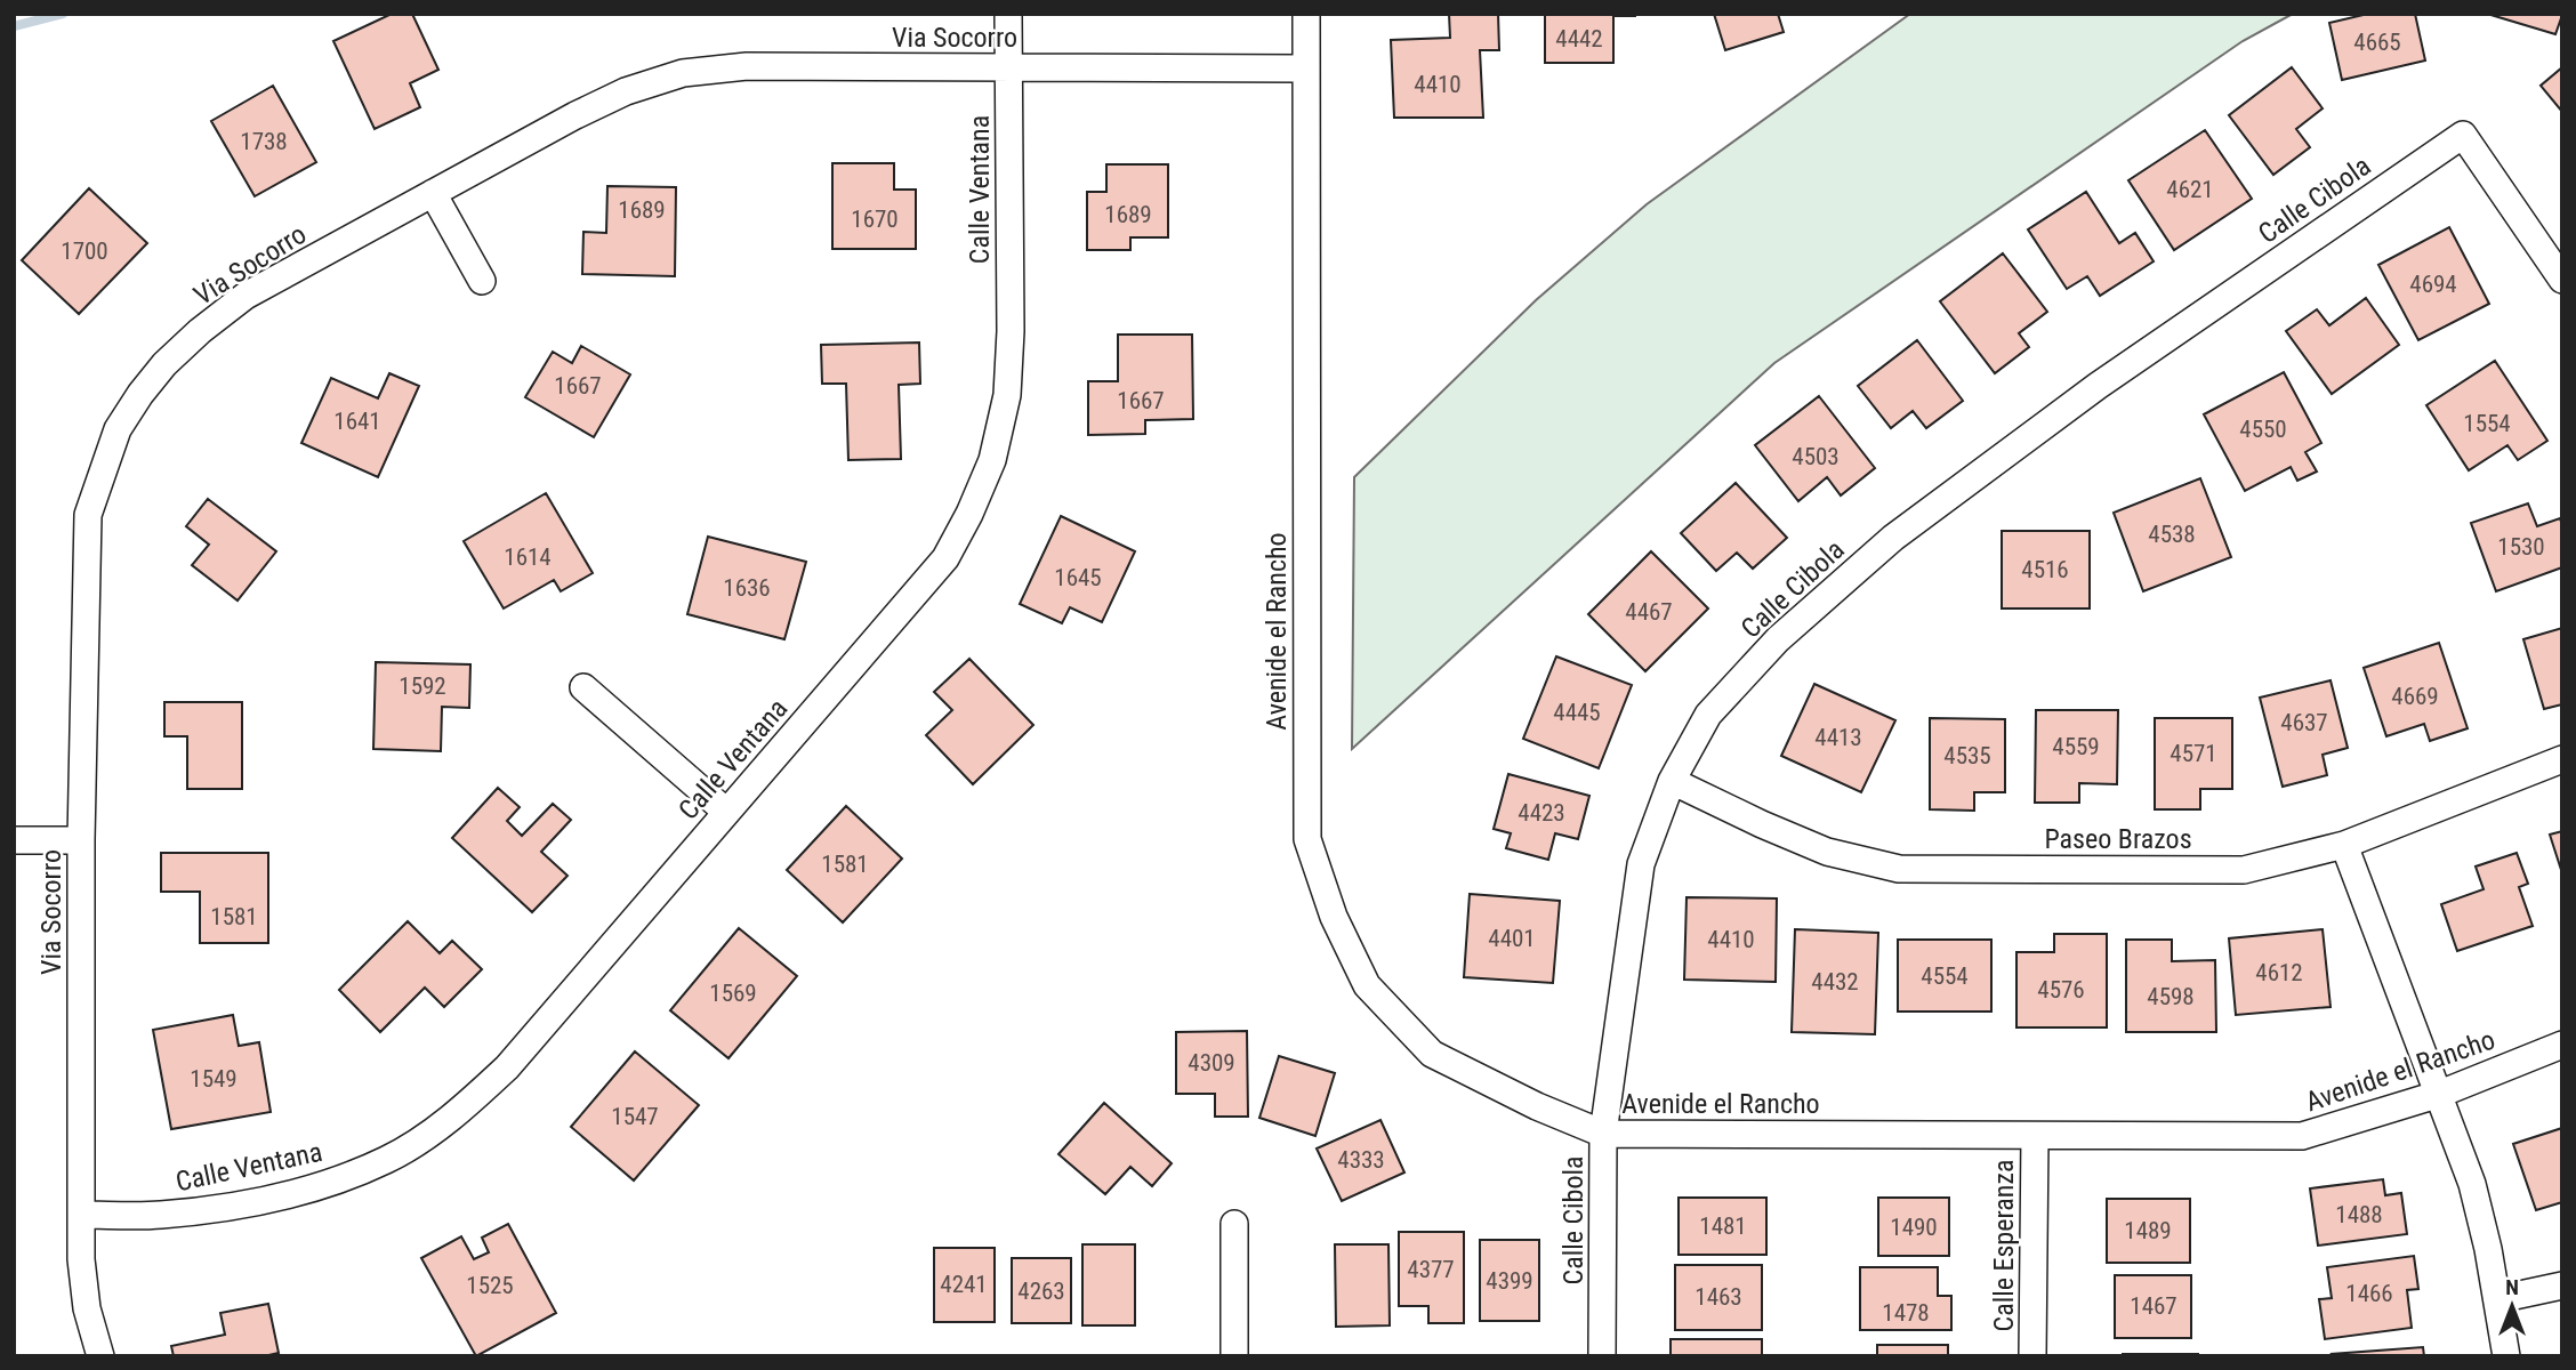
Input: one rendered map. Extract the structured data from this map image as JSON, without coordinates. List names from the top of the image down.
{
  "streets": {
    "street": [
      "Via Socorro",
      "Calle Ventana",
      "Calle Cibola",
      "Avenide el Rancho",
      "Paseo Brazos",
      "Calle Esperanza"
    ]
  },
  "crossings": [
    ["Via Socorro", "Calle Ventana"],
    ["Via Socorro", "Avenide el Rancho"],
    ["Calle Cibola", "Avenide el Rancho"],
    ["Calle Cibola", "Paseo Brazos"],
    ["Avenide el Rancho", "Calle Esperanza"]
  ],
  "house_numbers": [
    "4442",
    "4665",
    "4410",
    "1738",
    "4621",
    "1689",
    "1689",
    "1670",
    "1700",
    "4694",
    "1667",
    "1667",
    "1641",
    "1554",
    "4550",
    "4503",
    "4538",
    "1530",
    "1614",
    "4516",
    "1645",
    "1636",
    "4467",
    "1592",
    "4669",
    "4445",
    "4637",
    "4413",
    "4559",
    "4571",
    "4535",
    "4423",
    "1581",
    "1581",
    "4401",
    "4410",
    "4612",
    "4554",
    "4432",
    "4576",
    "1569",
    "4598",
    "4309",
    "1549",
    "1547",
    "4333",
    "1488",
    "1481",
    "1490",
    "1489",
    "4377",
    "4399",
    "4241",
    "1525",
    "4263",
    "1466",
    "1463",
    "1467",
    "1478"
  ],
  "north": "top"
}
